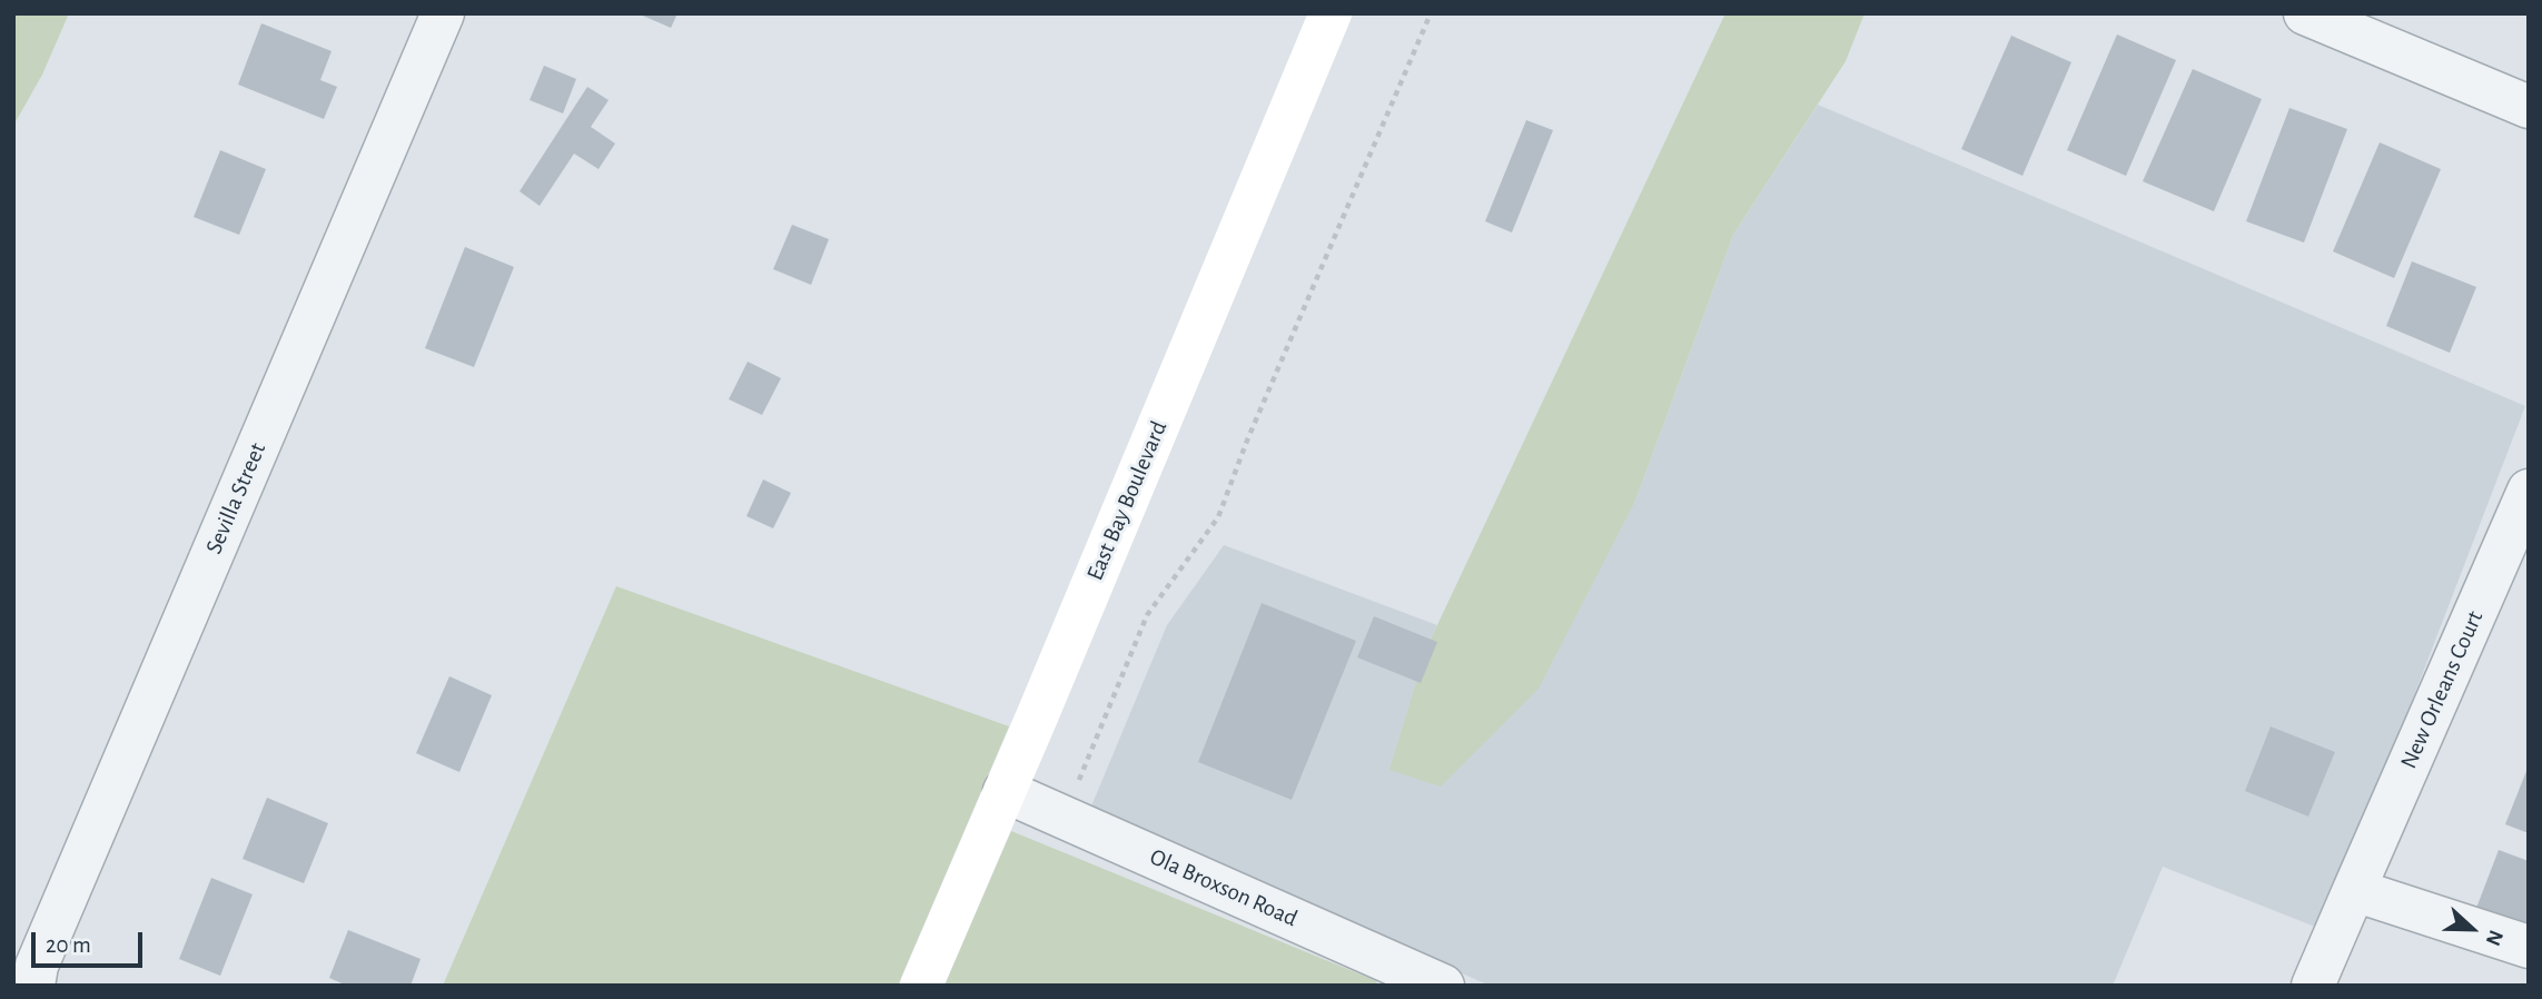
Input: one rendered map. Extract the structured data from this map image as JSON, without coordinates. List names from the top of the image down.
{
  "streets": {
    "main road": ["East Bay Boulevard"],
    "street": ["Sevilla Street", "New Orleans Court", "Ola Broxson Road"]
  },
  "crossings": [
    ["East Bay Boulevard", "Ola Broxson Road"]
  ],
  "scale_bar": "20 m",
  "north": "right"
}
